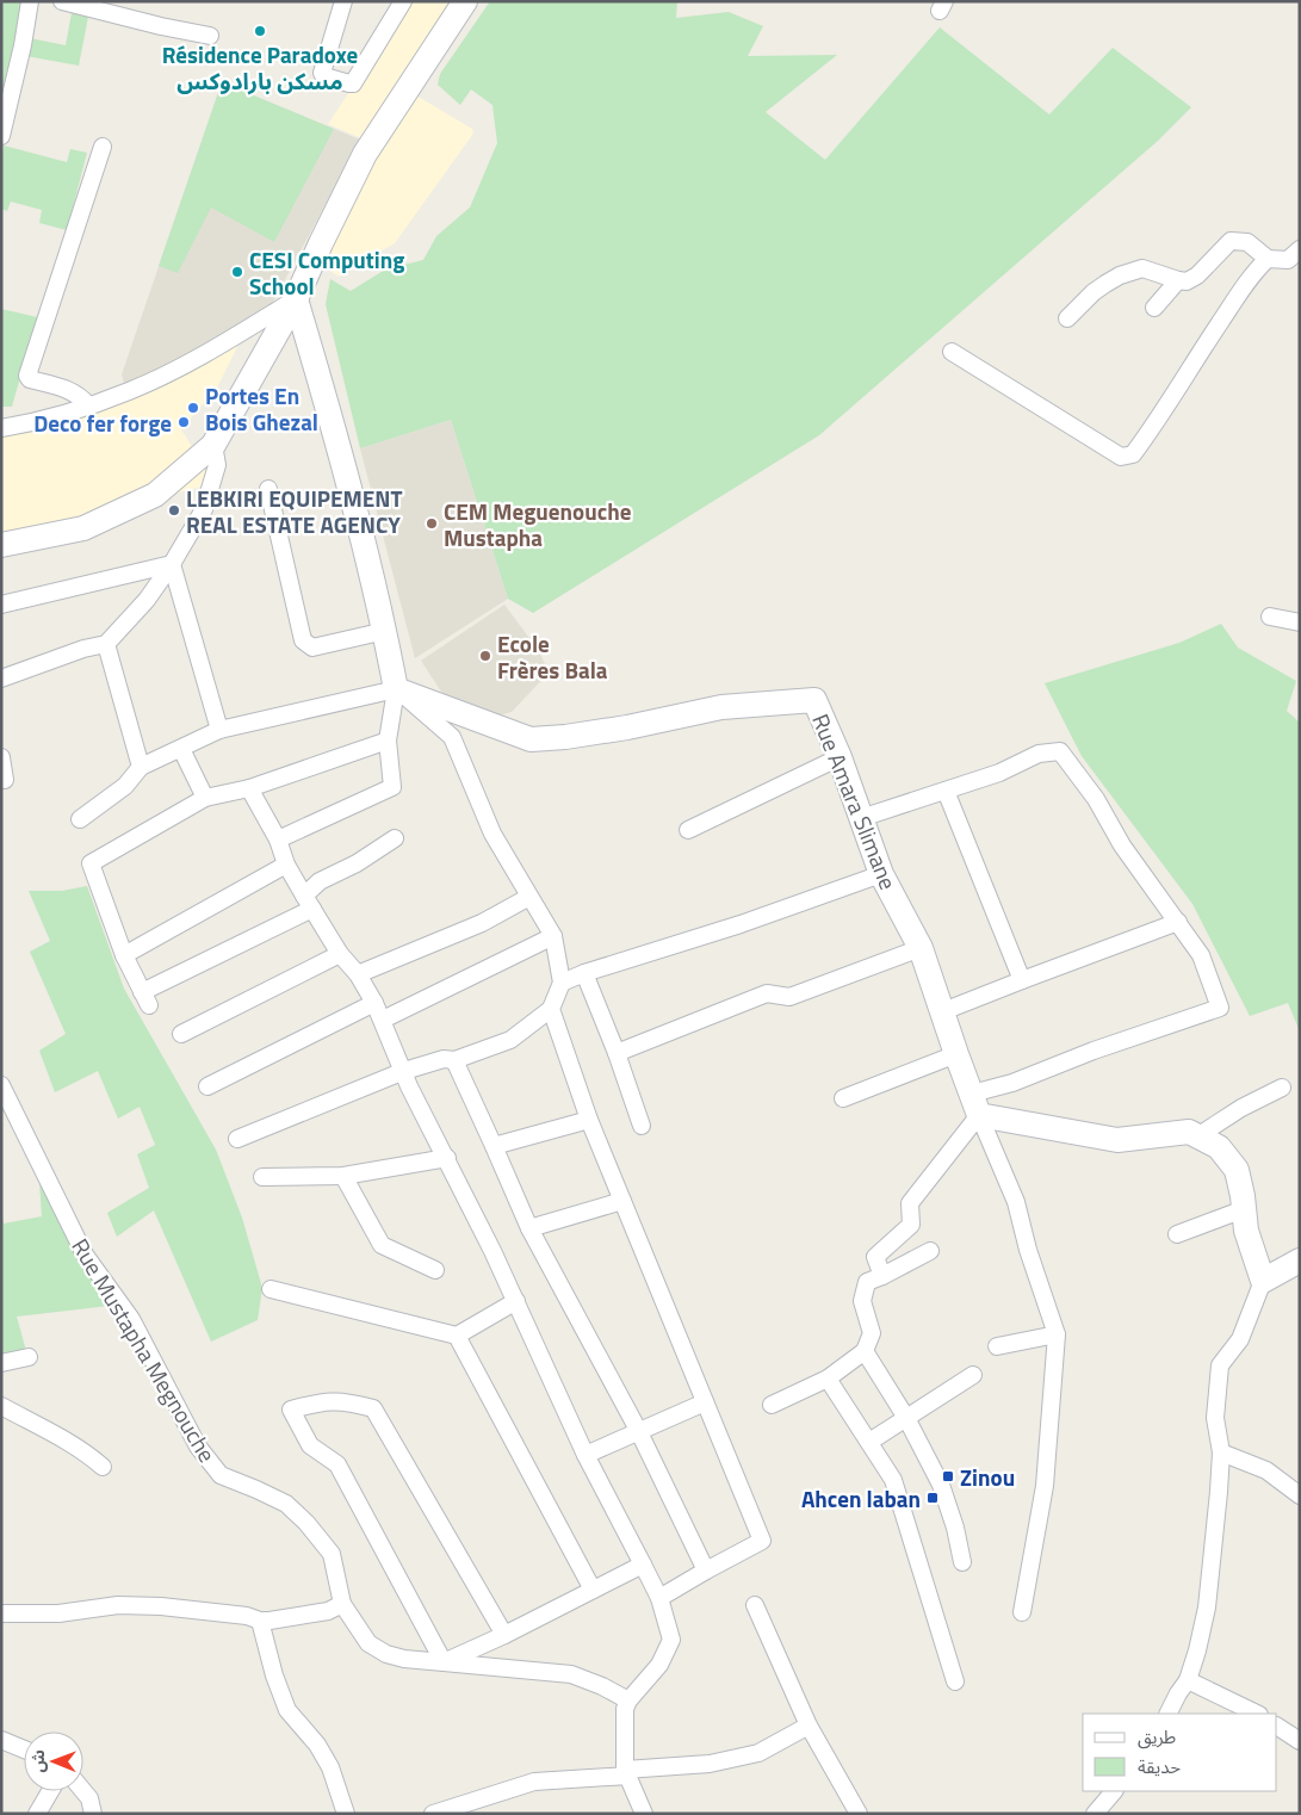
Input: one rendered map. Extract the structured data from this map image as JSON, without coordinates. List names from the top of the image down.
{
  "streets": {
    "street": ["Rue Amara Slimane", "Rue Mustapha Megnouche"]
  },
  "places": {
    "other": [
      "Résidence Paradoxe مسكن بارادوكس",
      "CESI Computing School",
      "Portes En Bois Ghezal",
      "Deco fer forge",
      "LEBKIRI EQUIPEMENT REAL ESTATE AGENCY",
      "CEM Meguenouche Mustapha",
      "Ecole Frères Bala"
    ],
    "transit": ["Zinou", "Ahcen laban"]
  },
  "legend": ["طريق", "حديقة"],
  "north": "left"
}
